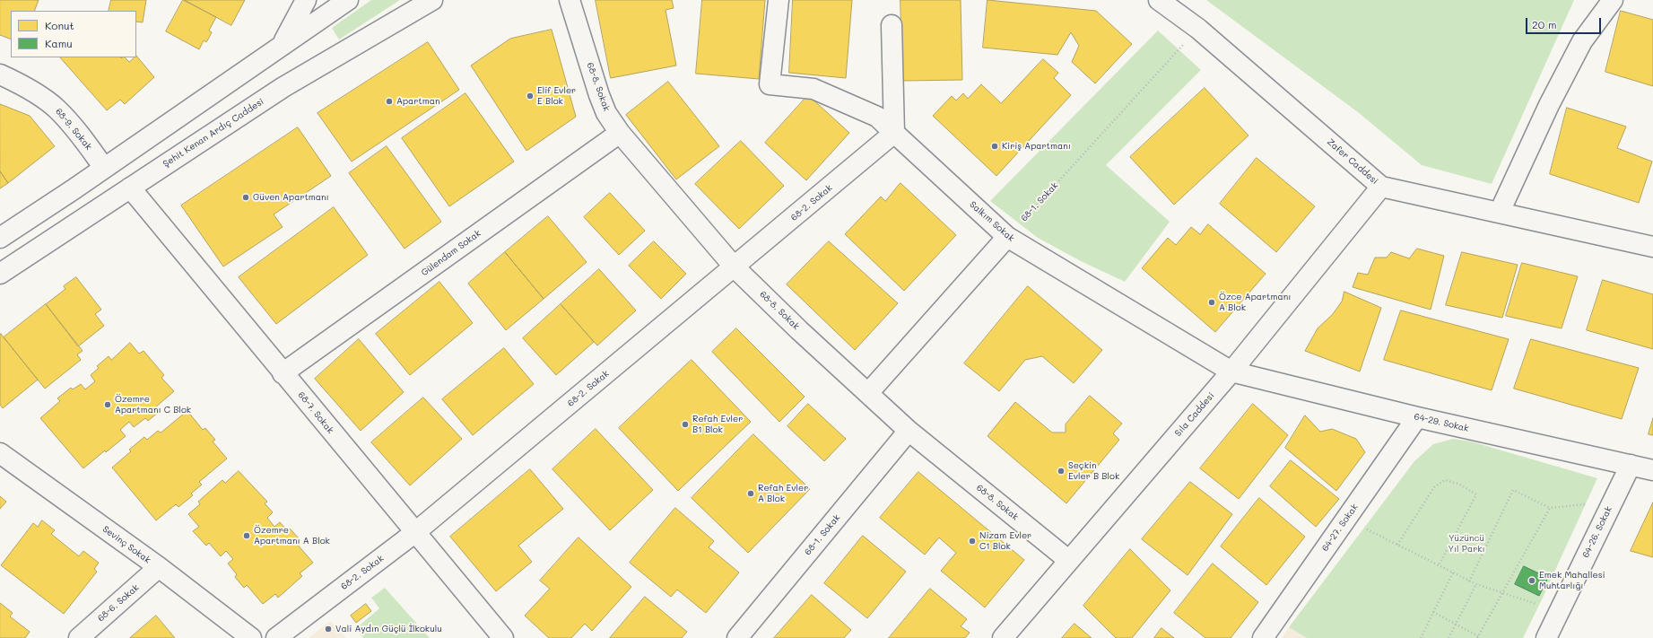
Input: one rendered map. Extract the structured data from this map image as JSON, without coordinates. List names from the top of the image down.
{
  "streets": {
    "street": [
      "68-8. Sokak",
      "68-9. Sokak",
      "Şehit Kenan Ardıç Caddesi",
      "Zafer Caddesi",
      "68-1. Sokak",
      "68-2. Sokak",
      "Salkım Sokak",
      "Gülendam Sokak",
      "68-7. Sokak",
      "Sıla Caddesi",
      "64-29. Sokak",
      "64-27. Sokak",
      "64-26. Sokak",
      "Sevinç Sokak",
      "68-6. Sokak"
    ]
  },
  "crossings": [
    ["68-8. Sokak", "68-1. Sokak"],
    ["68-8. Sokak", "68-2. Sokak"],
    ["68-8. Sokak", "Gülendam Sokak"],
    ["68-8. Sokak", "Sıla Caddesi"],
    ["Şehit Kenan Ardıç Caddesi", "68-7. Sokak"],
    ["Zafer Caddesi", "68-1. Sokak"],
    ["Zafer Caddesi", "Sıla Caddesi"],
    ["68-1. Sokak", "Salkım Sokak"],
    ["68-2. Sokak", "Salkım Sokak"],
    ["68-2. Sokak", "68-7. Sokak"],
    ["Salkım Sokak", "Sıla Caddesi"],
    ["Salkım Sokak", "64-29. Sokak"],
    ["Gülendam Sokak", "68-7. Sokak"],
    ["Sıla Caddesi", "64-29. Sokak"],
    ["64-29. Sokak", "64-27. Sokak"],
    ["64-29. Sokak", "64-26. Sokak"],
    ["Sevinç Sokak", "68-6. Sokak"]
  ],
  "parks": ["Yüzüncü Yıl Parkı"],
  "places": [
    "Elif Evler E Blok",
    "Apartman",
    "Kiriş Apartmanı",
    "Güven Apartmanı",
    "Özce Apartmanı A Blok",
    "Özemre Apartmanı C Blok",
    "Refah Evler B1 Blok",
    "Seçkin Evler B Blok",
    "Refah Evler A Blok",
    "Özemre Apartmanı A Blok",
    "Nizam Evler C1 Blok",
    "Emek Mahallesi Muhtarlığı",
    "Vali Aydın Güçlü İlkokulu"
  ],
  "legend": ["Konut", "Kamu"],
  "scale_bar": "20 m"
}
